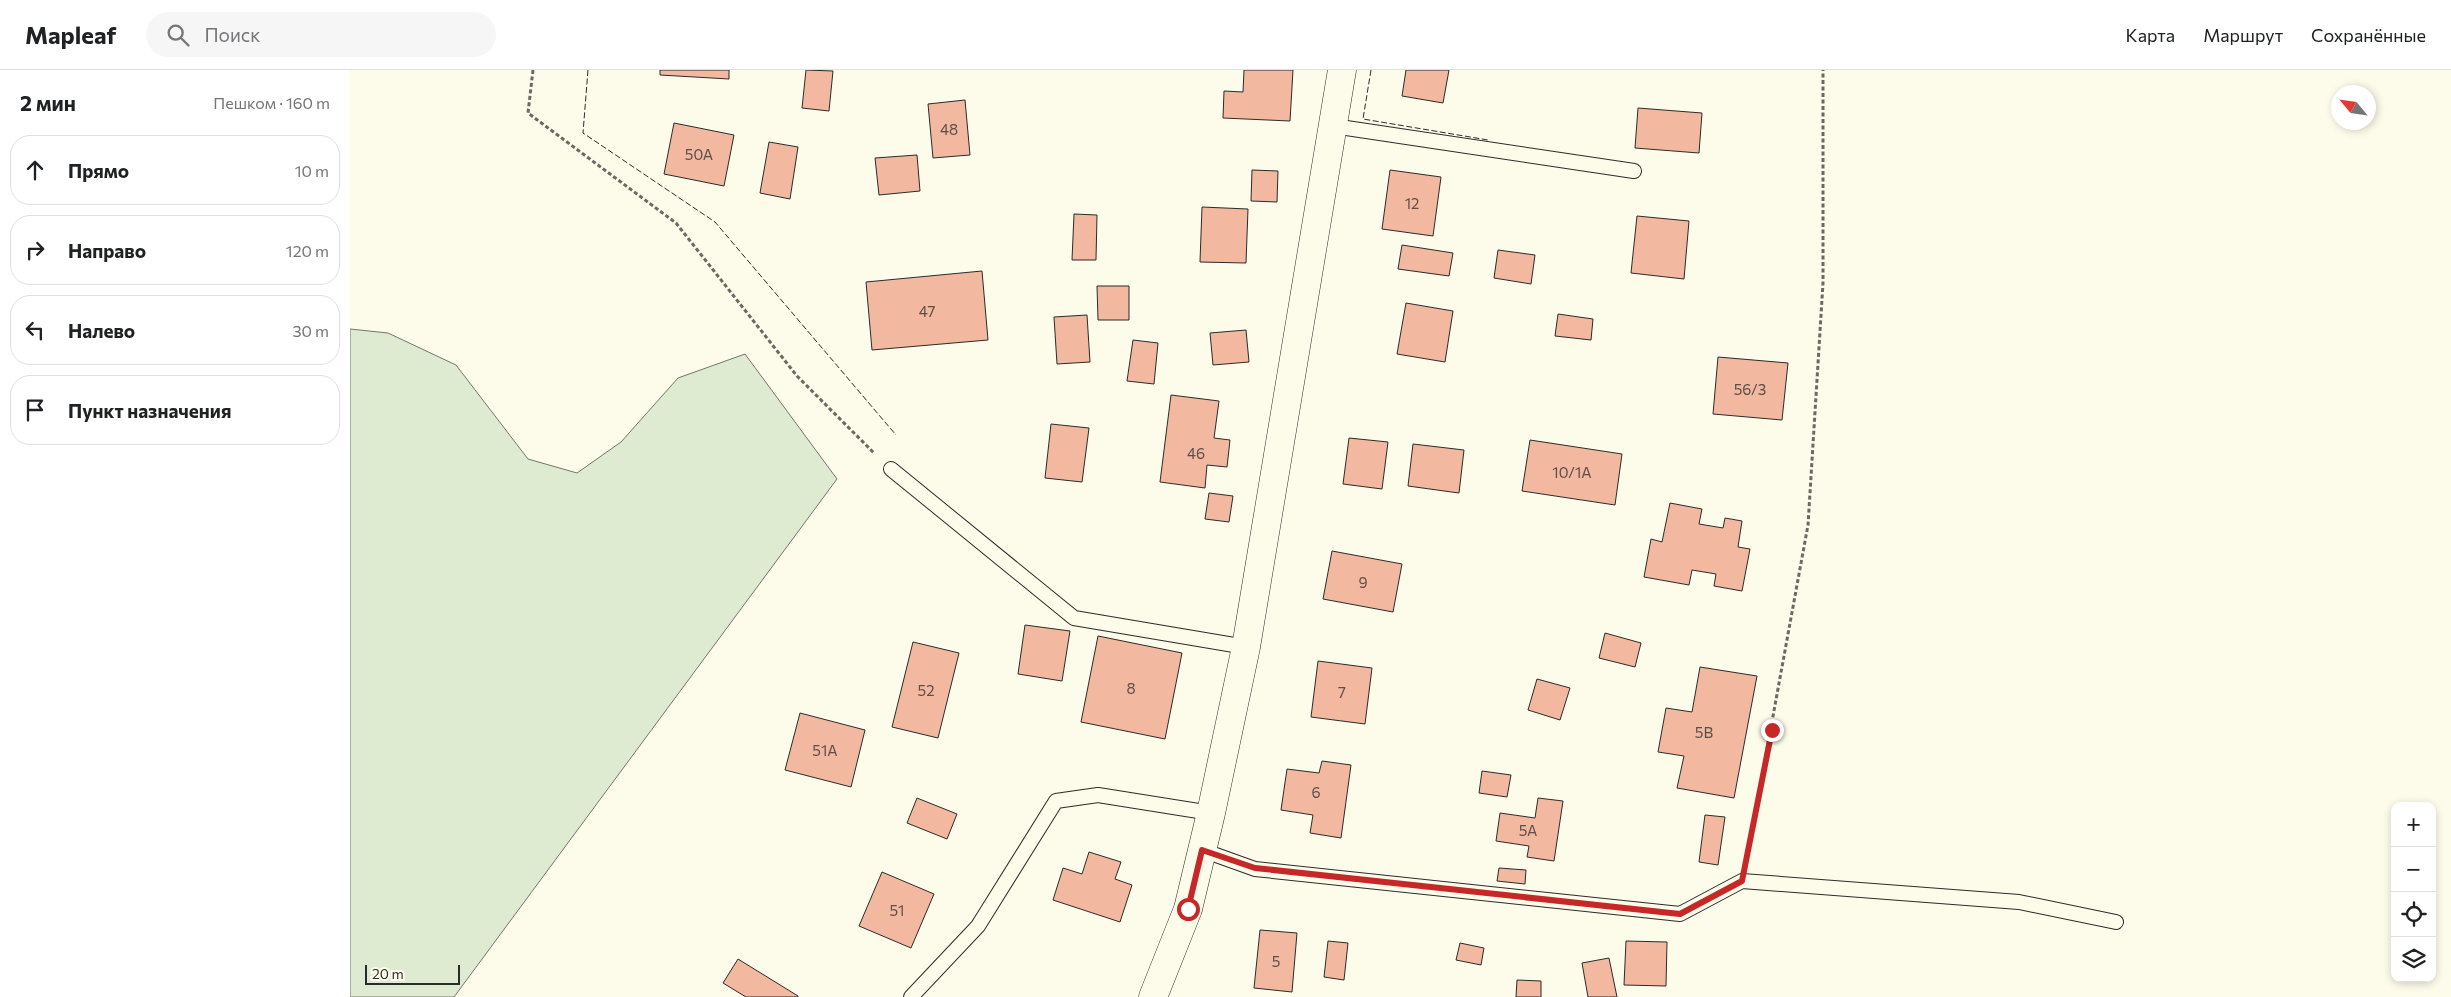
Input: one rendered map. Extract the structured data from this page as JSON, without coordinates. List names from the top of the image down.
{
  "house_numbers": [
    "48",
    "50А",
    "12",
    "47",
    "56/3",
    "46",
    "10/1А",
    "9",
    "8",
    "52",
    "7",
    "5В",
    "51А",
    "6",
    "5А",
    "51",
    "5"
  ],
  "scale_bar": "20 m",
  "north": "top left",
  "page": {
    "header": "Mapleaf",
    "search": "Поиск",
    "nav": ["Карта", "Маршрут", "Сохранённые"],
    "heading": ["2 мин", "Пешком · 160 m"],
    "list": [
      ["Прямо", "10 m"],
      ["Направо", "120 m"],
      ["Налево", "30 m"],
      "Пункт назначения"
    ],
    "map_buttons": ["+", "−"],
    "scale": "20 m"
  }
}
